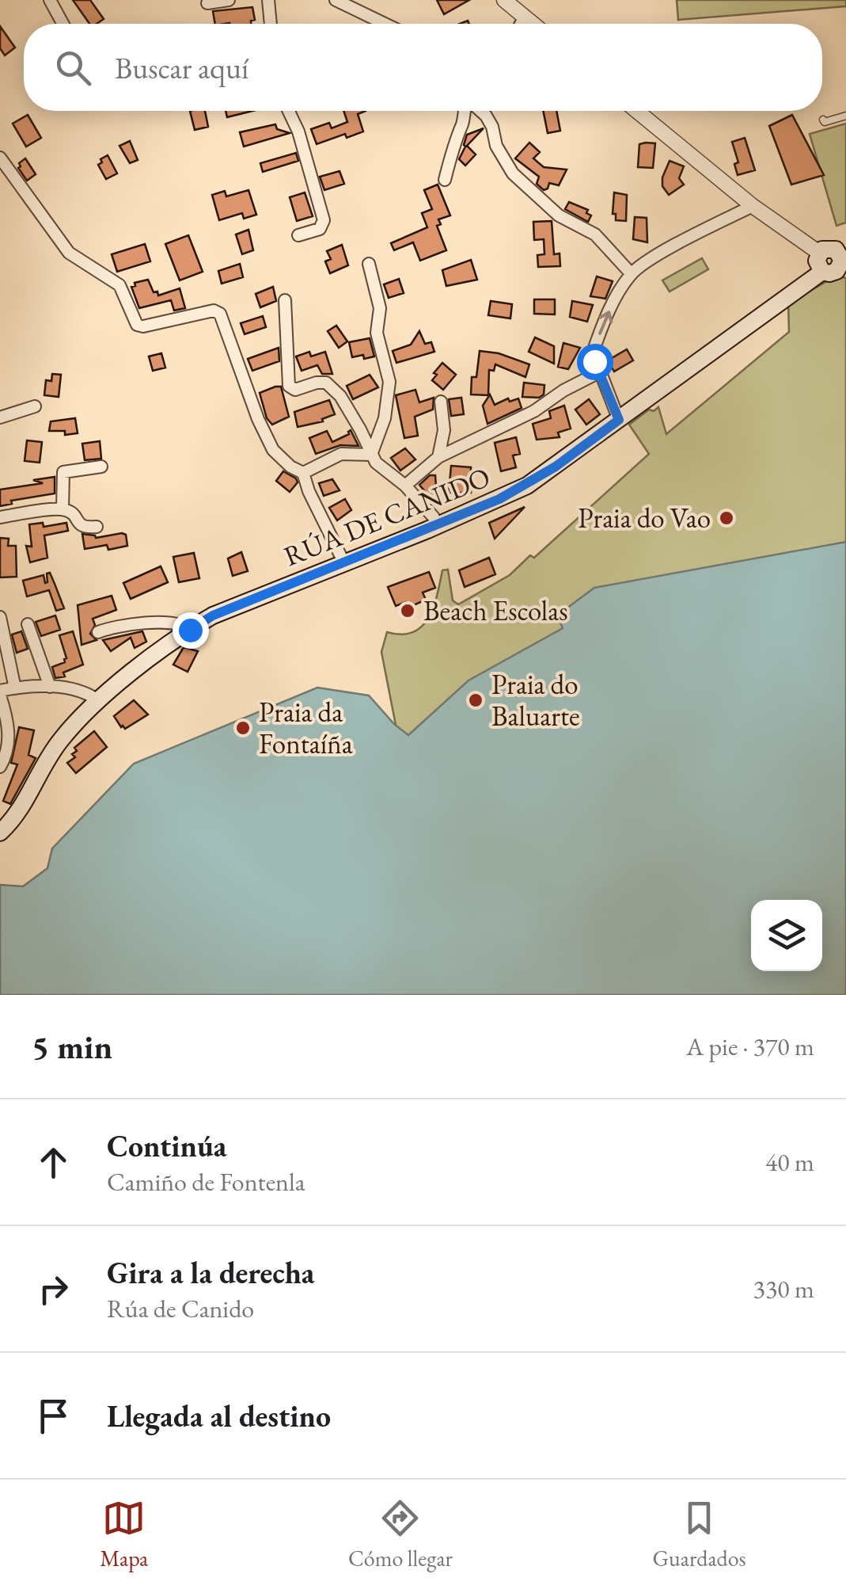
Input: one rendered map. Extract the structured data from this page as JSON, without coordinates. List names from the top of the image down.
{
  "streets": {
    "main road": ["RÚA DE CANIDO"]
  },
  "places": [
    "Praia do Vao",
    "Beach Escolas",
    "Praia do Baluarte",
    "Praia da Fontaíña"
  ],
  "page": {
    "search": "Buscar aquí",
    "heading": ["5 min", "A pie · 370 m"],
    "list": [
      ["Continúa", "Camiño de Fontenla", "40 m"],
      ["Gira a la derecha", "Rúa de Canido", "330 m"],
      "Llegada al destino"
    ],
    "nav": ["Mapa", "Cómo llegar", "Guardados"]
  }
}
